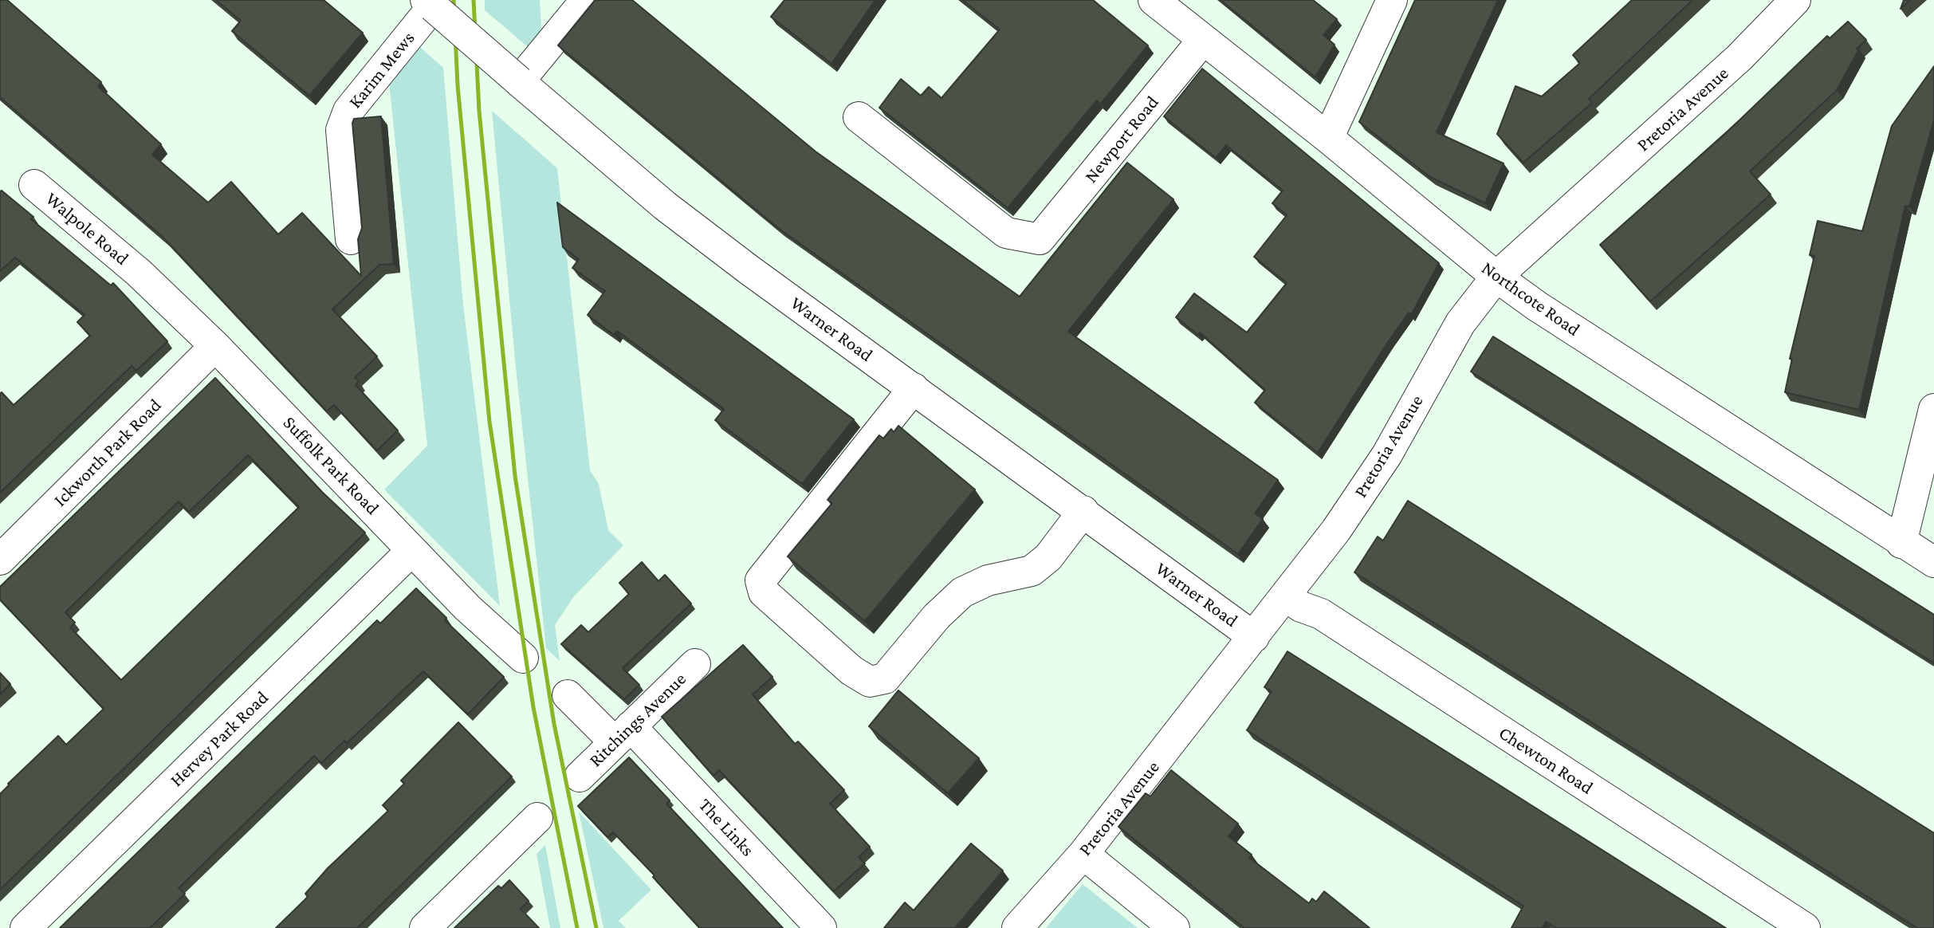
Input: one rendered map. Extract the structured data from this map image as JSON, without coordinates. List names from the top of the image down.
{
  "streets": {
    "street": [
      "Karim Mews",
      "Pretoria Avenue",
      "Newport Road",
      "Walpole Road",
      "Northcote Road",
      "Warner Road",
      "Ickworth Park Road",
      "Suffolk Park Road",
      "Ritchings Avenue",
      "Hervey Park Road",
      "Chewton Road",
      "The Links"
    ]
  },
  "crossings": [
    ["Karim Mews", "Warner Road"],
    ["Pretoria Avenue", "Northcote Road"],
    ["Pretoria Avenue", "Warner Road"],
    ["Pretoria Avenue", "Chewton Road"],
    ["Newport Road", "Northcote Road"],
    ["Walpole Road", "Suffolk Park Road"],
    ["Ickworth Park Road", "Suffolk Park Road"],
    ["Suffolk Park Road", "Hervey Park Road"],
    ["Ritchings Avenue", "The Links"]
  ]
}
